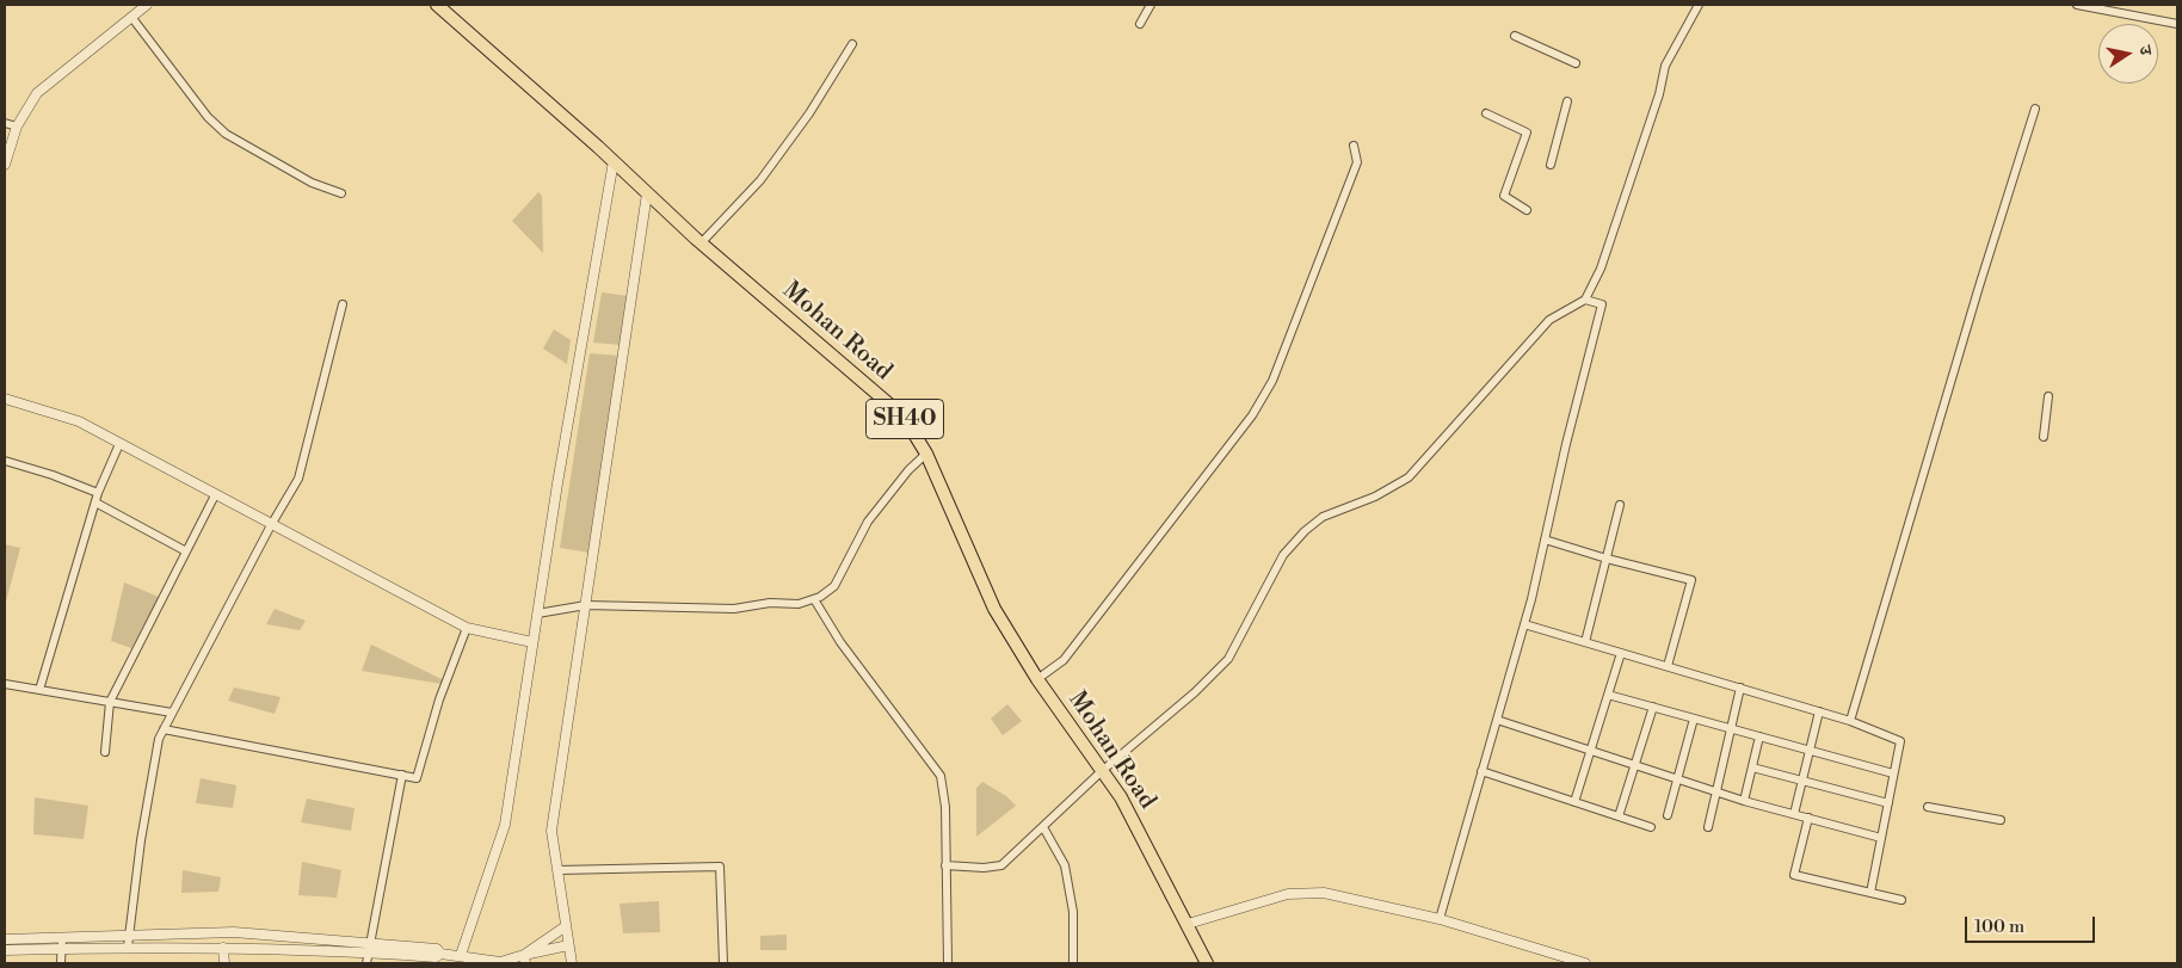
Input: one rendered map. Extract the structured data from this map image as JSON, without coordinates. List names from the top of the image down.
{
  "streets": {
    "main road": ["Mohan Road", "SH40"]
  },
  "scale_bar": "100 m",
  "north": "right"
}
